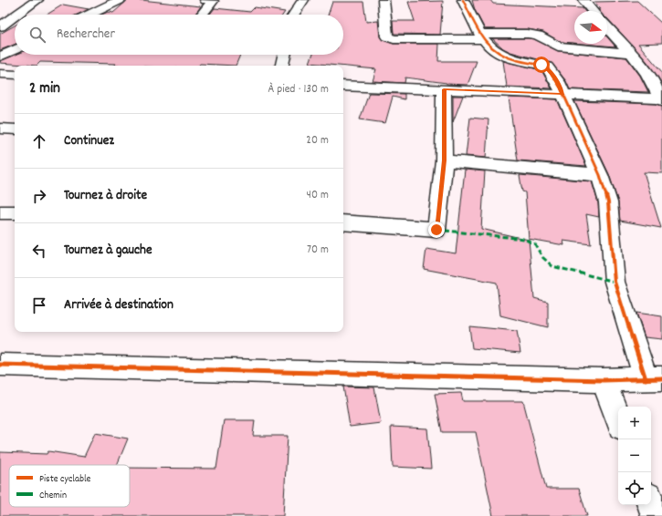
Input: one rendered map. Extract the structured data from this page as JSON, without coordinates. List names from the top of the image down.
{
  "legend": ["Piste cyclable", "Chemin"],
  "north": "right",
  "page": {
    "search": "Rechercher",
    "heading": ["2 min", "À pied · 130 m"],
    "list": [
      ["Continuez", "20 m"],
      ["Tournez à droite", "40 m"],
      ["Tournez à gauche", "70 m"],
      "Arrivée à destination"
    ],
    "map_buttons": ["+", "−"]
  }
}
